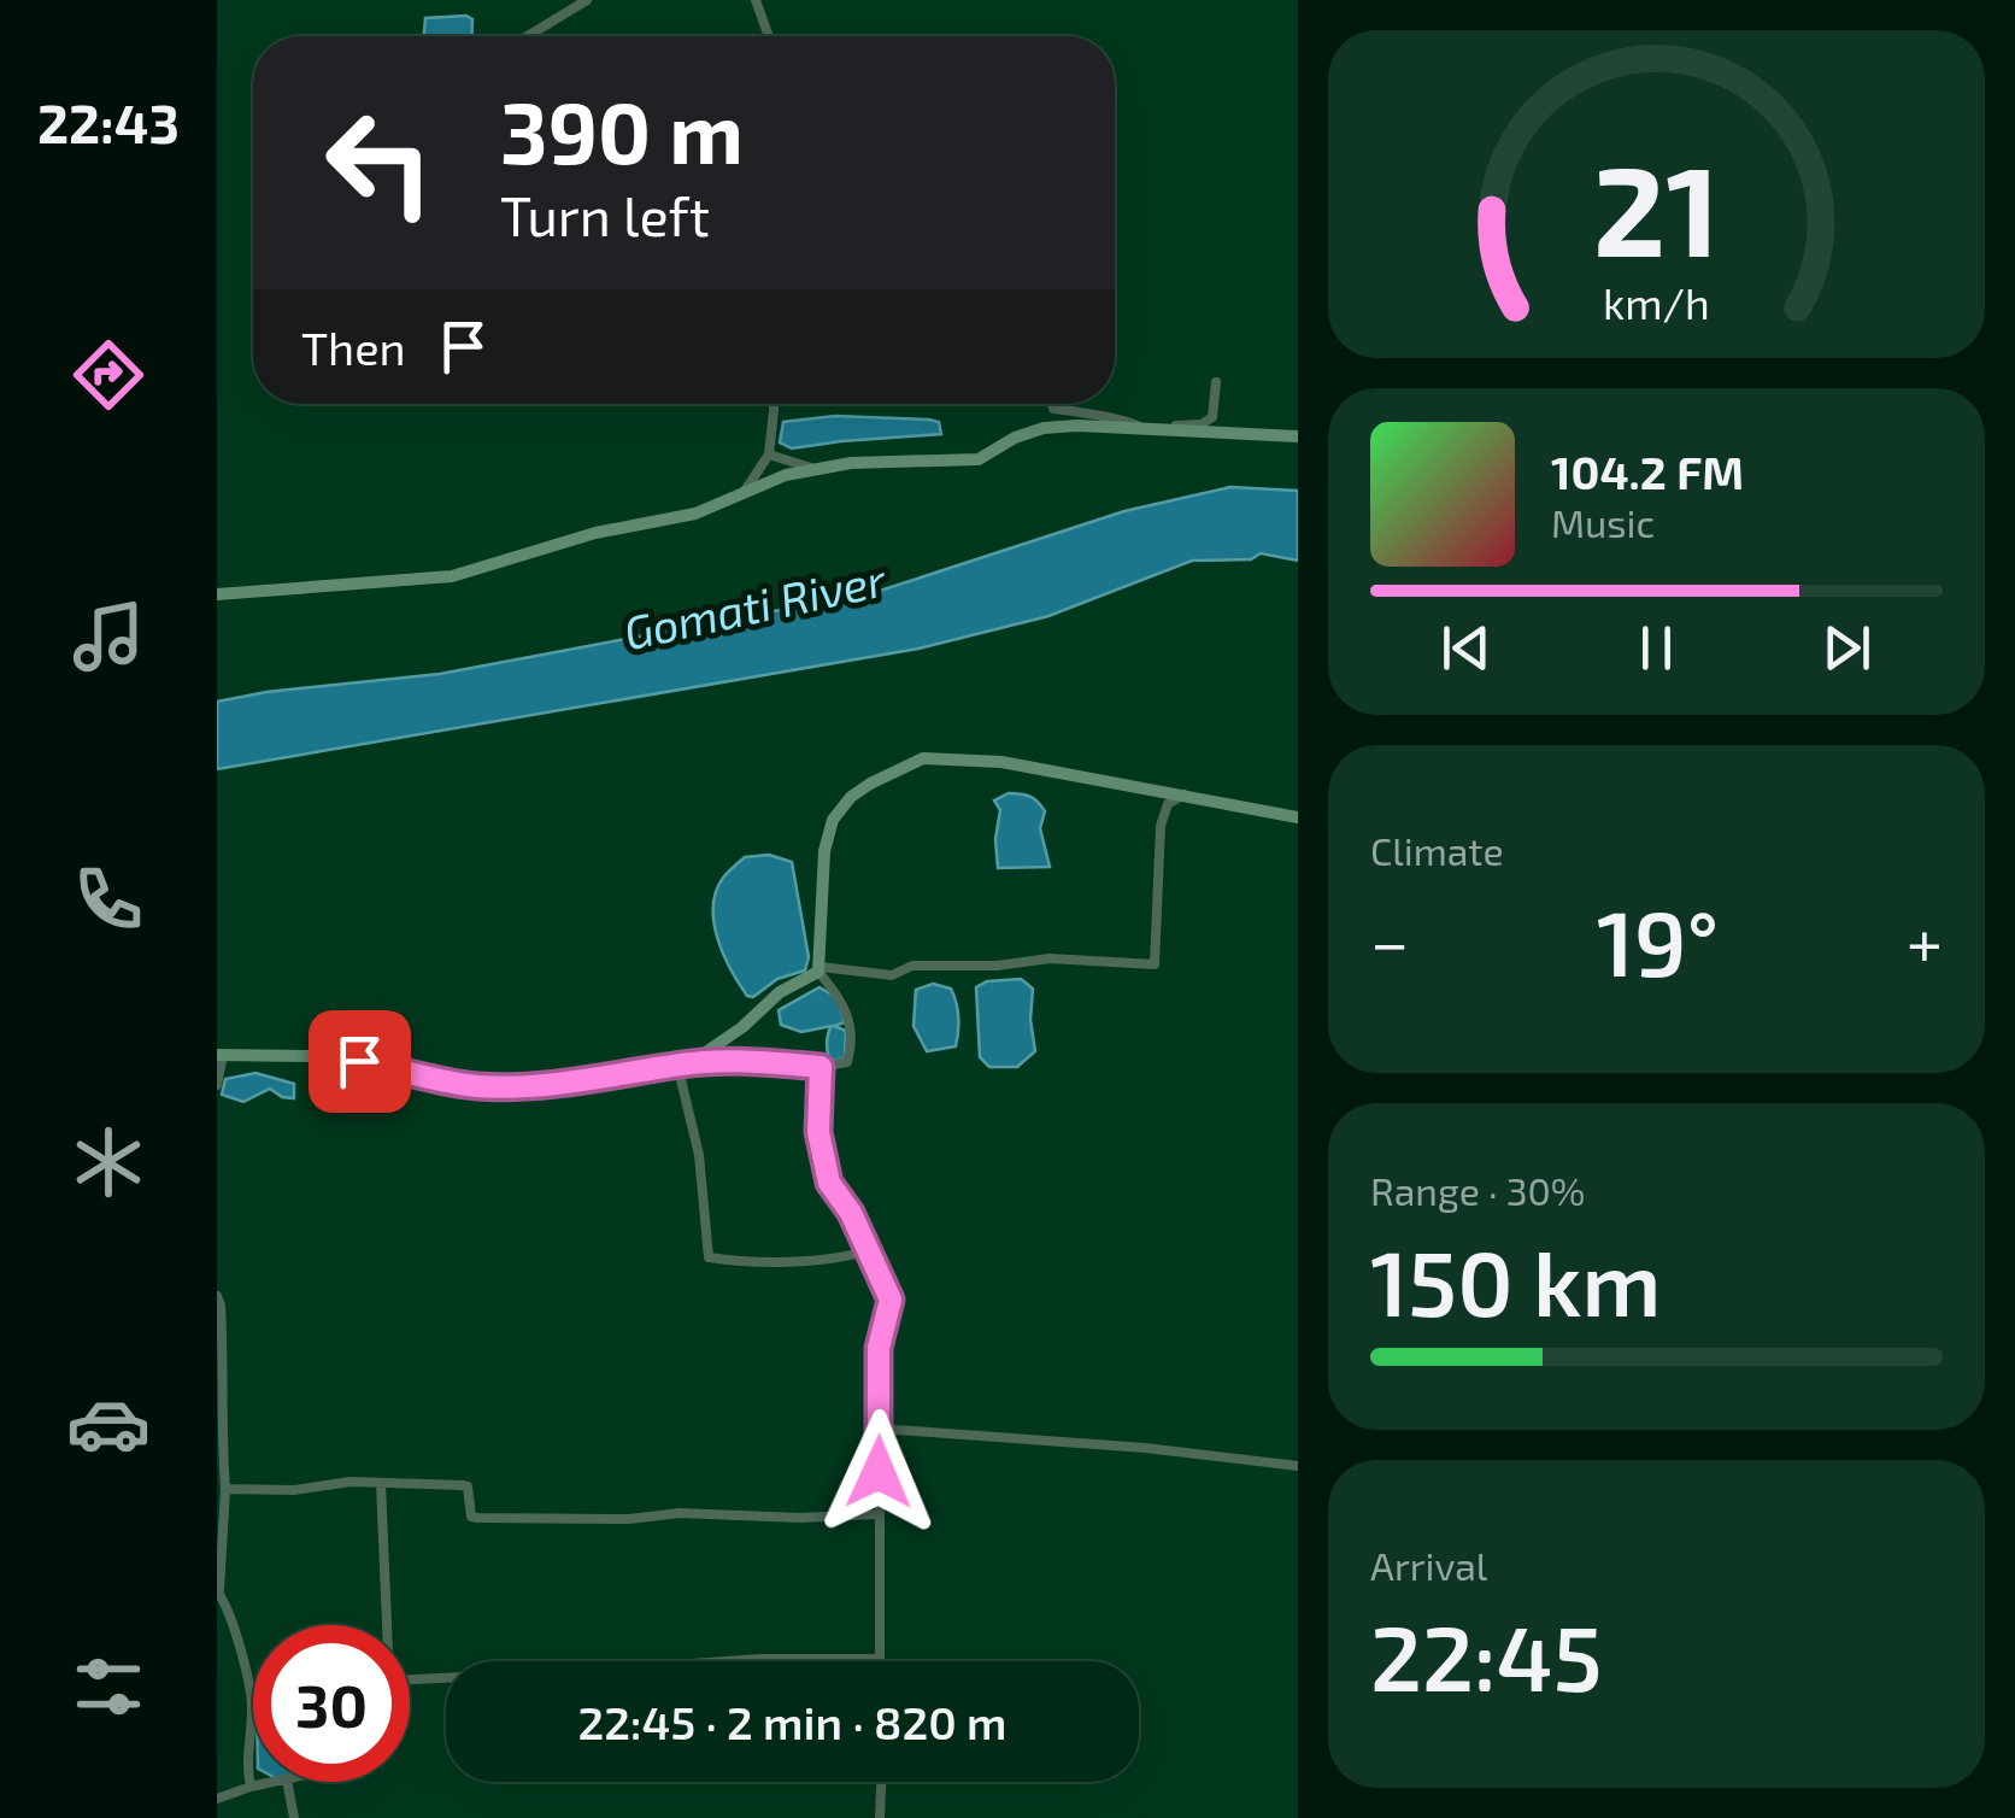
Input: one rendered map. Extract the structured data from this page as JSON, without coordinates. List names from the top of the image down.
{
  "water": ["Gomati River"],
  "page": {
    "tabs": "22:43",
    "turn": ["390 m", "Turn left"],
    "then": "Then",
    "song": ["104.2 FM", "Music"],
    "tile": [
      "Climate",
      ["Range · 30%", "150 km"],
      ["Arrival", "22:45"]
    ],
    "heat": ["−", "19°", "+"],
    "limit": "30",
    "trip": "22:45 · 2 min · 820 m",
    "gauge": ["21", "km/h"]
  }
}
